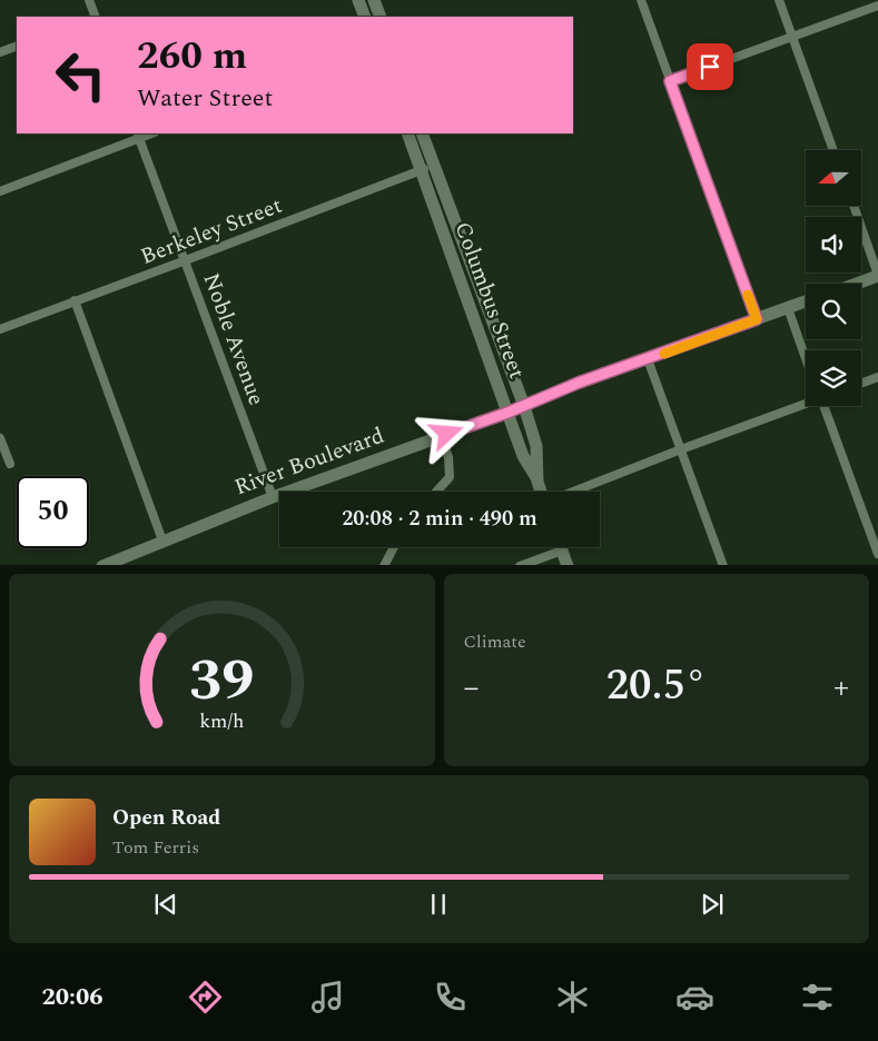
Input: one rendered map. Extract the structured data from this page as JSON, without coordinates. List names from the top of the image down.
{
  "streets": {
    "main road": ["Columbus Street", "River Boulevard"],
    "street": ["Berkeley Street", "Noble Avenue"]
  },
  "crossings": [
    ["Berkeley Street", "Columbus Street"],
    ["Berkeley Street", "Noble Avenue"],
    ["Columbus Street", "River Boulevard"],
    ["Noble Avenue", "River Boulevard"]
  ],
  "north": "left",
  "page": {
    "turn": ["260 m", "Water Street"],
    "limit": "50",
    "trip": "20:08 · 2 min · 490 m",
    "tile": "Climate",
    "heat": ["−", "20.5°", "+"],
    "song": ["Open Road", "Tom Ferris"],
    "tabs": "20:06",
    "gauge": ["39", "km/h"]
  }
}
